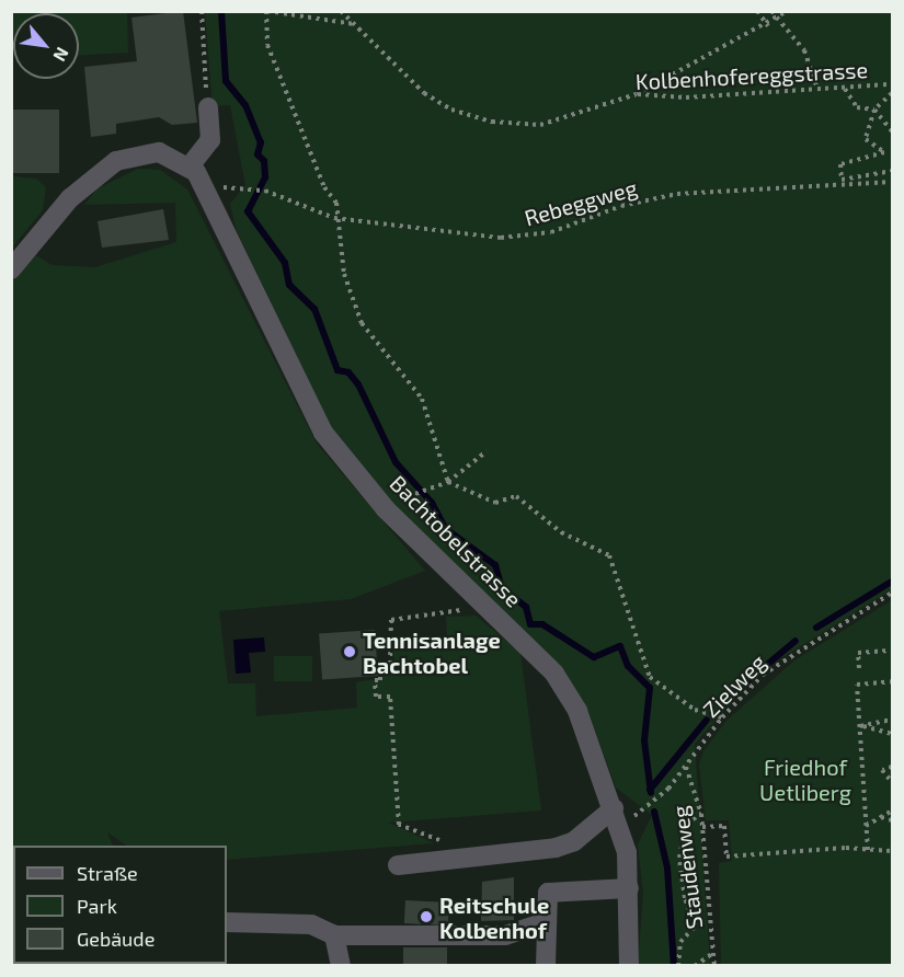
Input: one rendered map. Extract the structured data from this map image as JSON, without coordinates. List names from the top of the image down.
{
  "streets": {
    "street": ["Bachtobelstrasse"],
    "path": [
      "Kolbenhofereggstrasse",
      "Rebeggweg",
      "Zielweg",
      "Staudenweg"
    ]
  },
  "crossings": [
    ["Bachtobelstrasse", "Zielweg"],
    ["Zielweg", "Staudenweg"]
  ],
  "parks": ["Friedhof Uetliberg"],
  "places": ["Tennisanlage Bachtobel", "Reitschule Kolbenhof"],
  "legend": ["Straße", "Park", "Gebäude"],
  "north": "bottom right"
}
